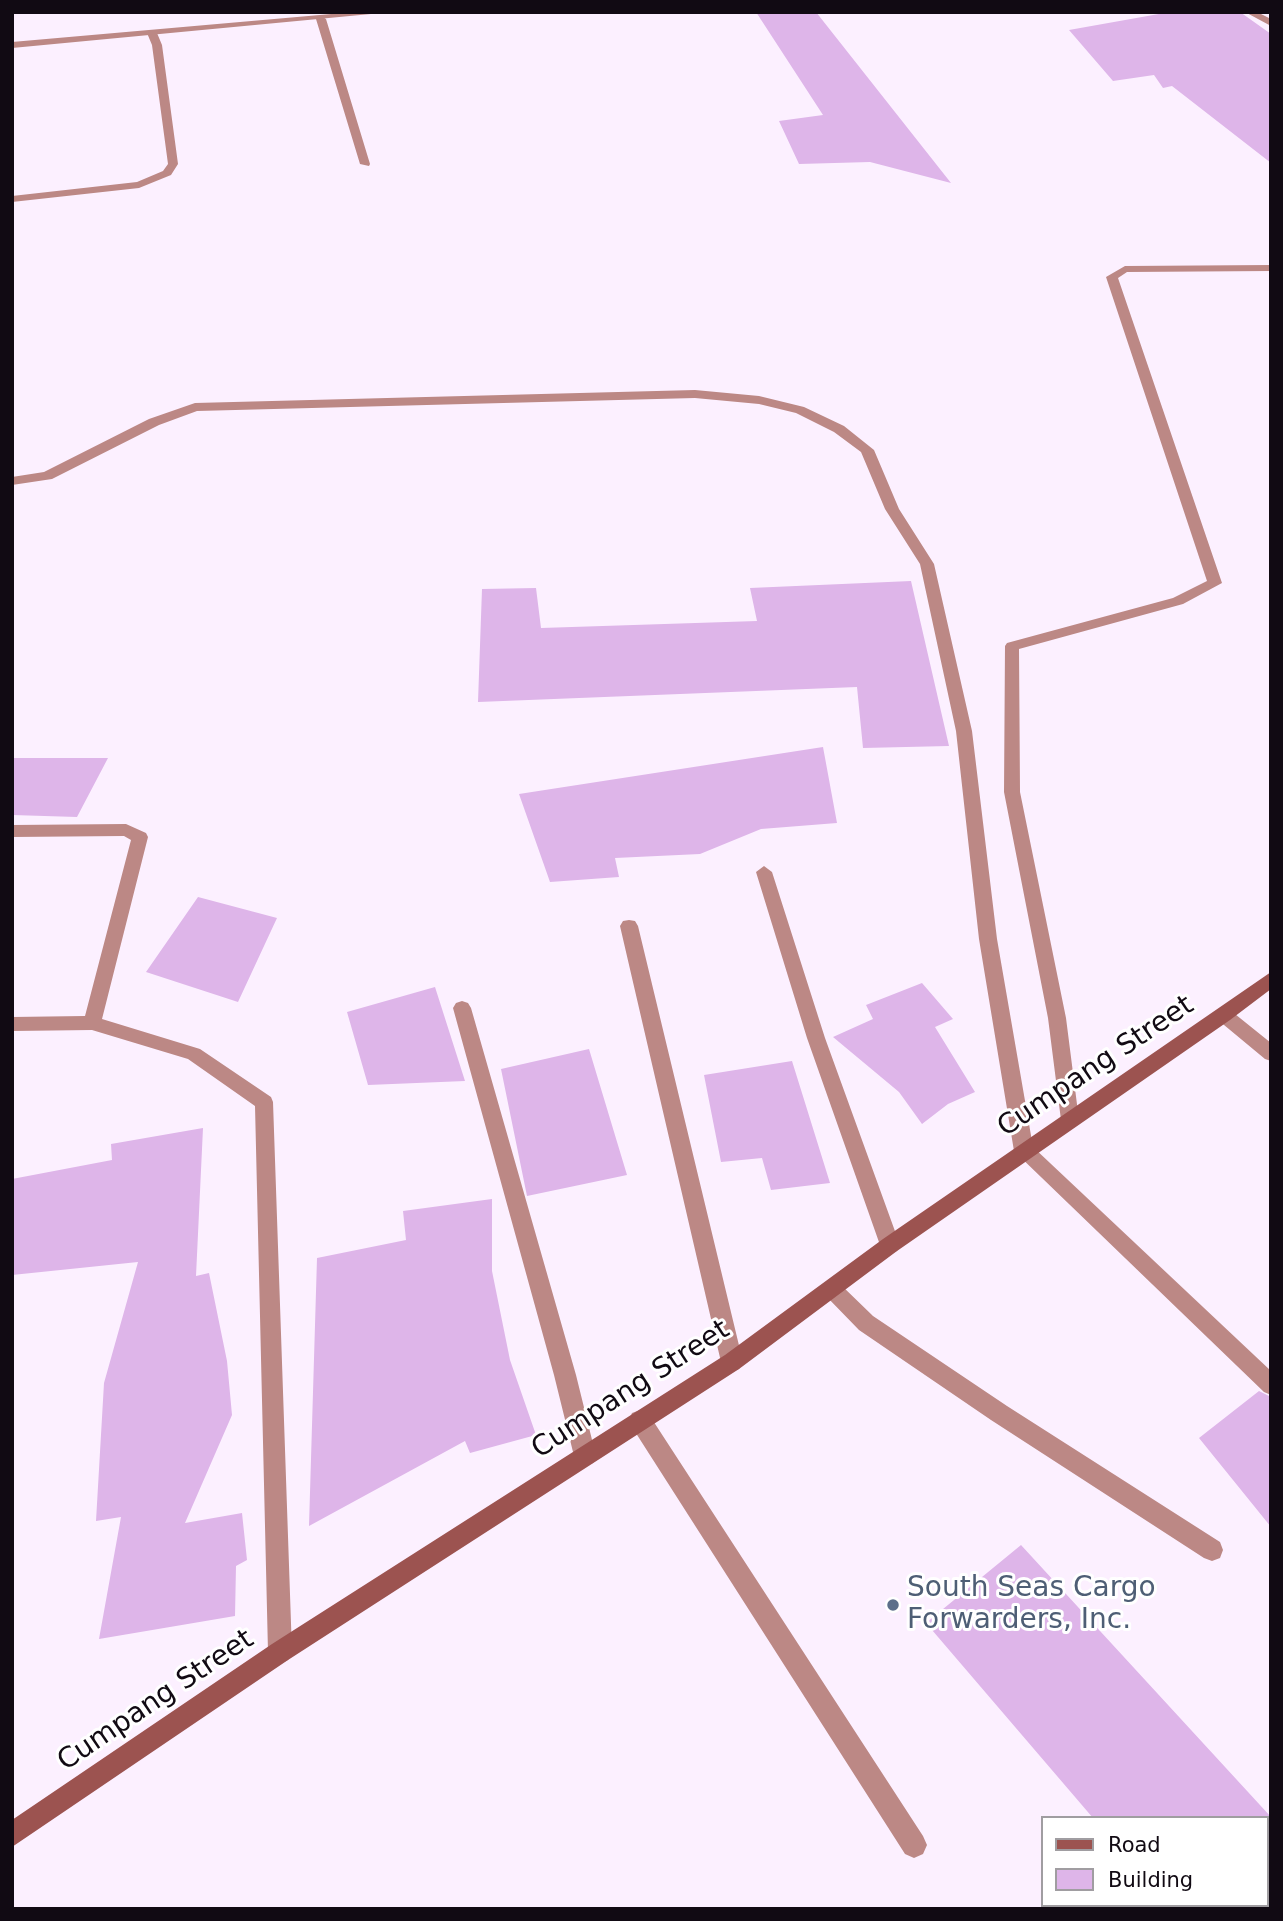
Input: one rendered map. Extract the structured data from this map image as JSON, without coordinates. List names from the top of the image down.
{
  "streets": {
    "street": ["Cumpang Street"]
  },
  "places": ["South Seas Cargo Forwarders, Inc."],
  "legend": ["Road", "Building"]
}
